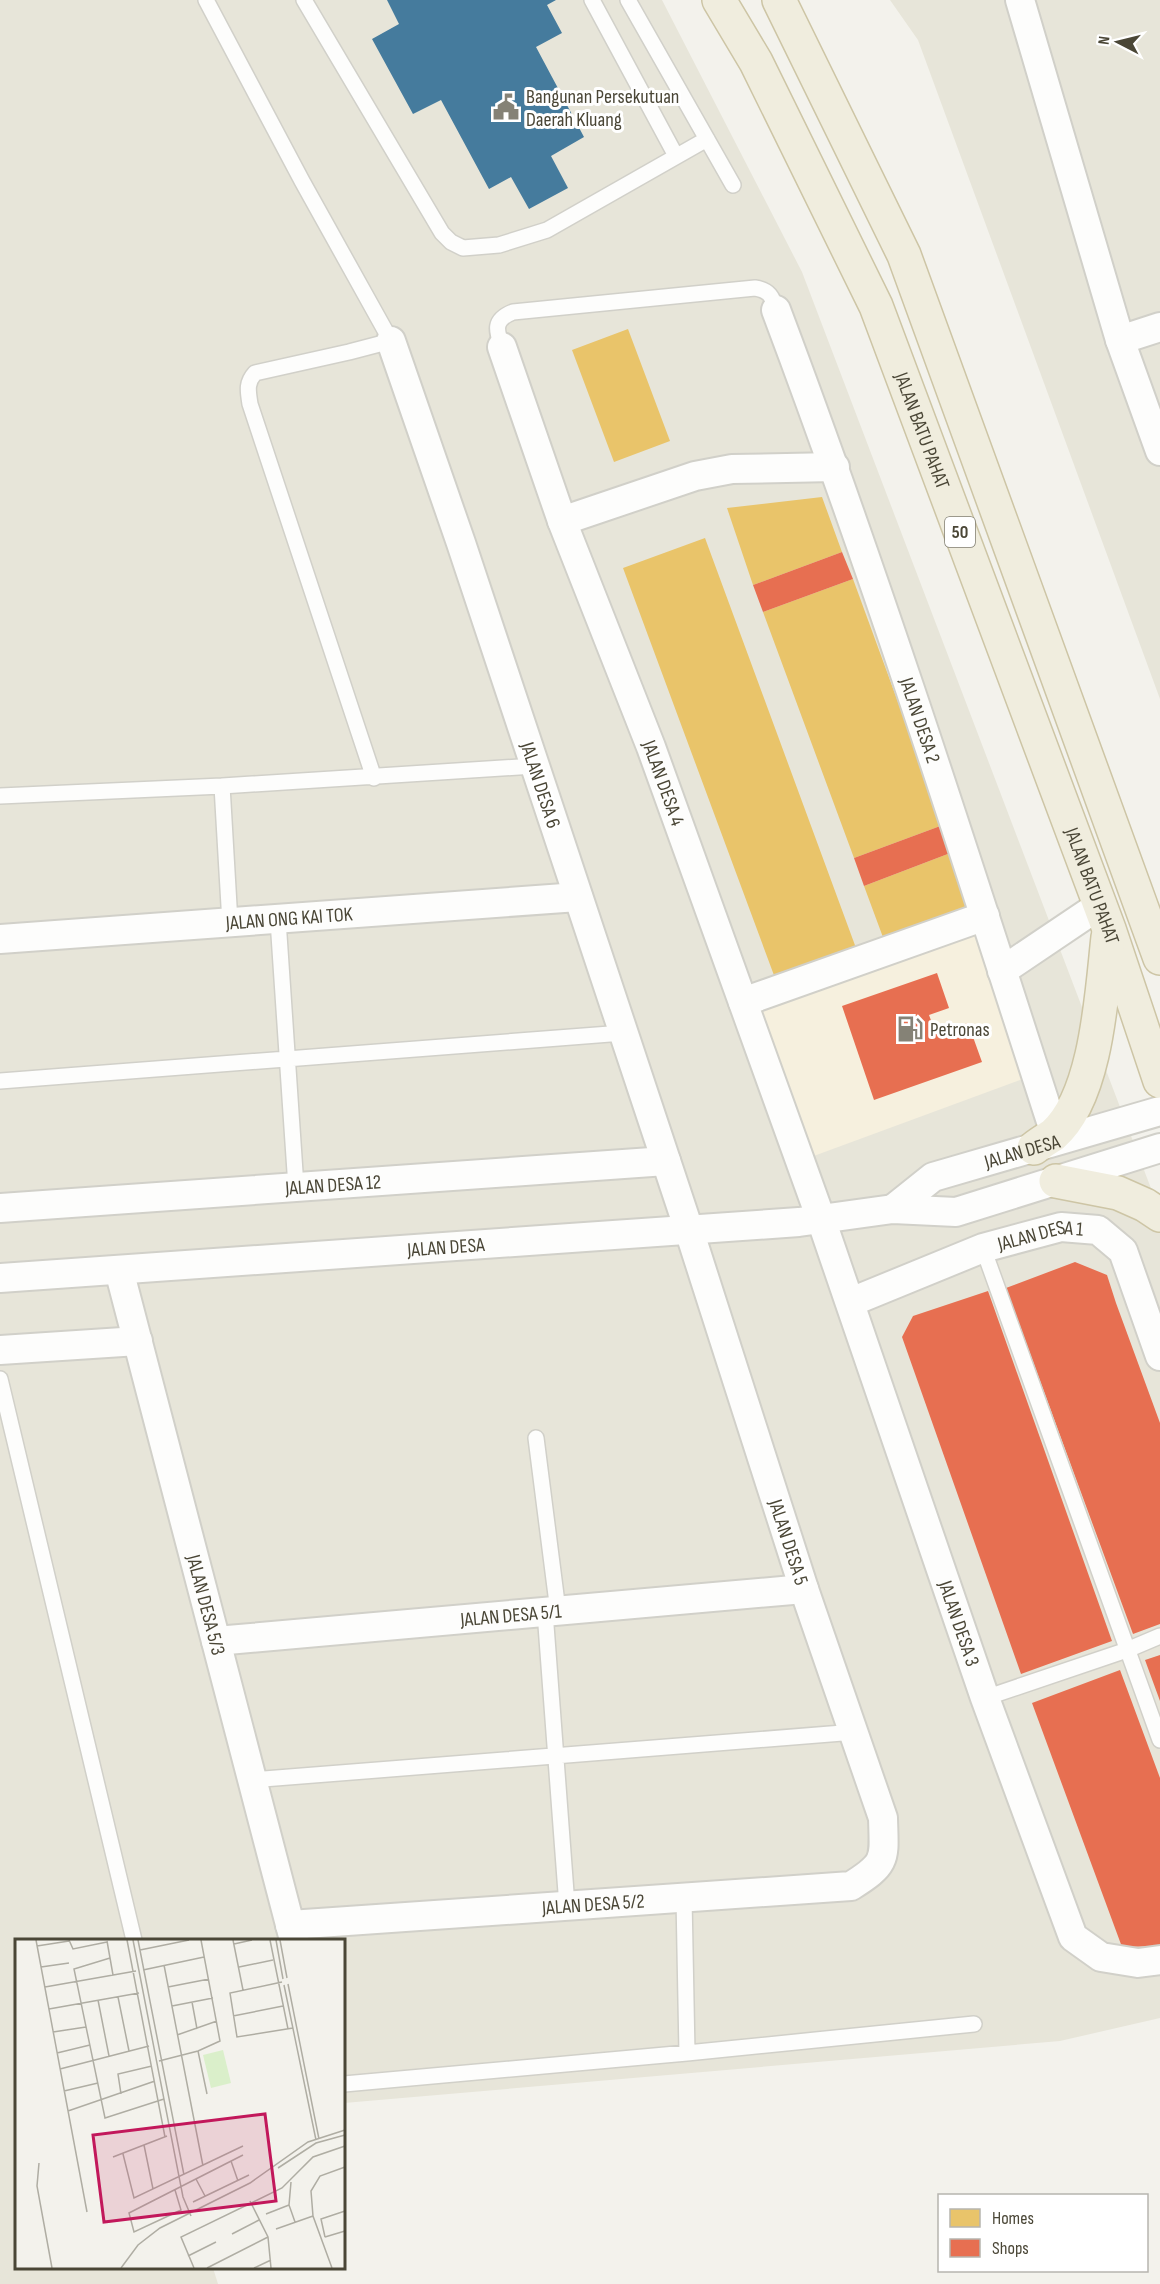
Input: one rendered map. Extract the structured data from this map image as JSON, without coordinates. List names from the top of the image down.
{
  "streets": {
    "highway": ["JALAN BATU PAHAT", "50"],
    "street": [
      "JALAN DESA 2",
      "JALAN DESA 4",
      "JALAN DESA 6",
      "JALAN ONG KAI TOK",
      "JALAN DESA",
      "JALAN DESA 12",
      "JALAN DESA 1",
      "JALAN DESA 5",
      "JALAN DESA 5/3",
      "JALAN DESA 5/1",
      "JALAN DESA 3",
      "JALAN DESA 5/2"
    ]
  },
  "crossings": [
    ["JALAN DESA 2", "JALAN DESA"],
    ["JALAN DESA 4", "JALAN DESA"],
    ["JALAN DESA 4", "JALAN DESA 3"],
    ["JALAN DESA 6", "JALAN ONG KAI TOK"],
    ["JALAN DESA 6", "JALAN DESA"],
    ["JALAN DESA 6", "JALAN DESA 12"],
    ["JALAN DESA 6", "JALAN DESA 5"],
    ["JALAN DESA", "JALAN DESA 5"],
    ["JALAN DESA", "JALAN DESA 5/3"],
    ["JALAN DESA", "JALAN DESA 3"],
    ["JALAN DESA 1", "JALAN DESA 3"],
    ["JALAN DESA 5", "JALAN DESA 5/1"],
    ["JALAN DESA 5", "JALAN DESA 5/2"],
    ["JALAN DESA 5/3", "JALAN DESA 5/1"],
    ["JALAN DESA 5/3", "JALAN DESA 5/2"]
  ],
  "places": {
    "public building": ["Bangunan Persekutuan Daerah Kluang"],
    "fuel station": ["Petronas"]
  },
  "legend": ["Homes", "Shops"],
  "north": "left"
}
